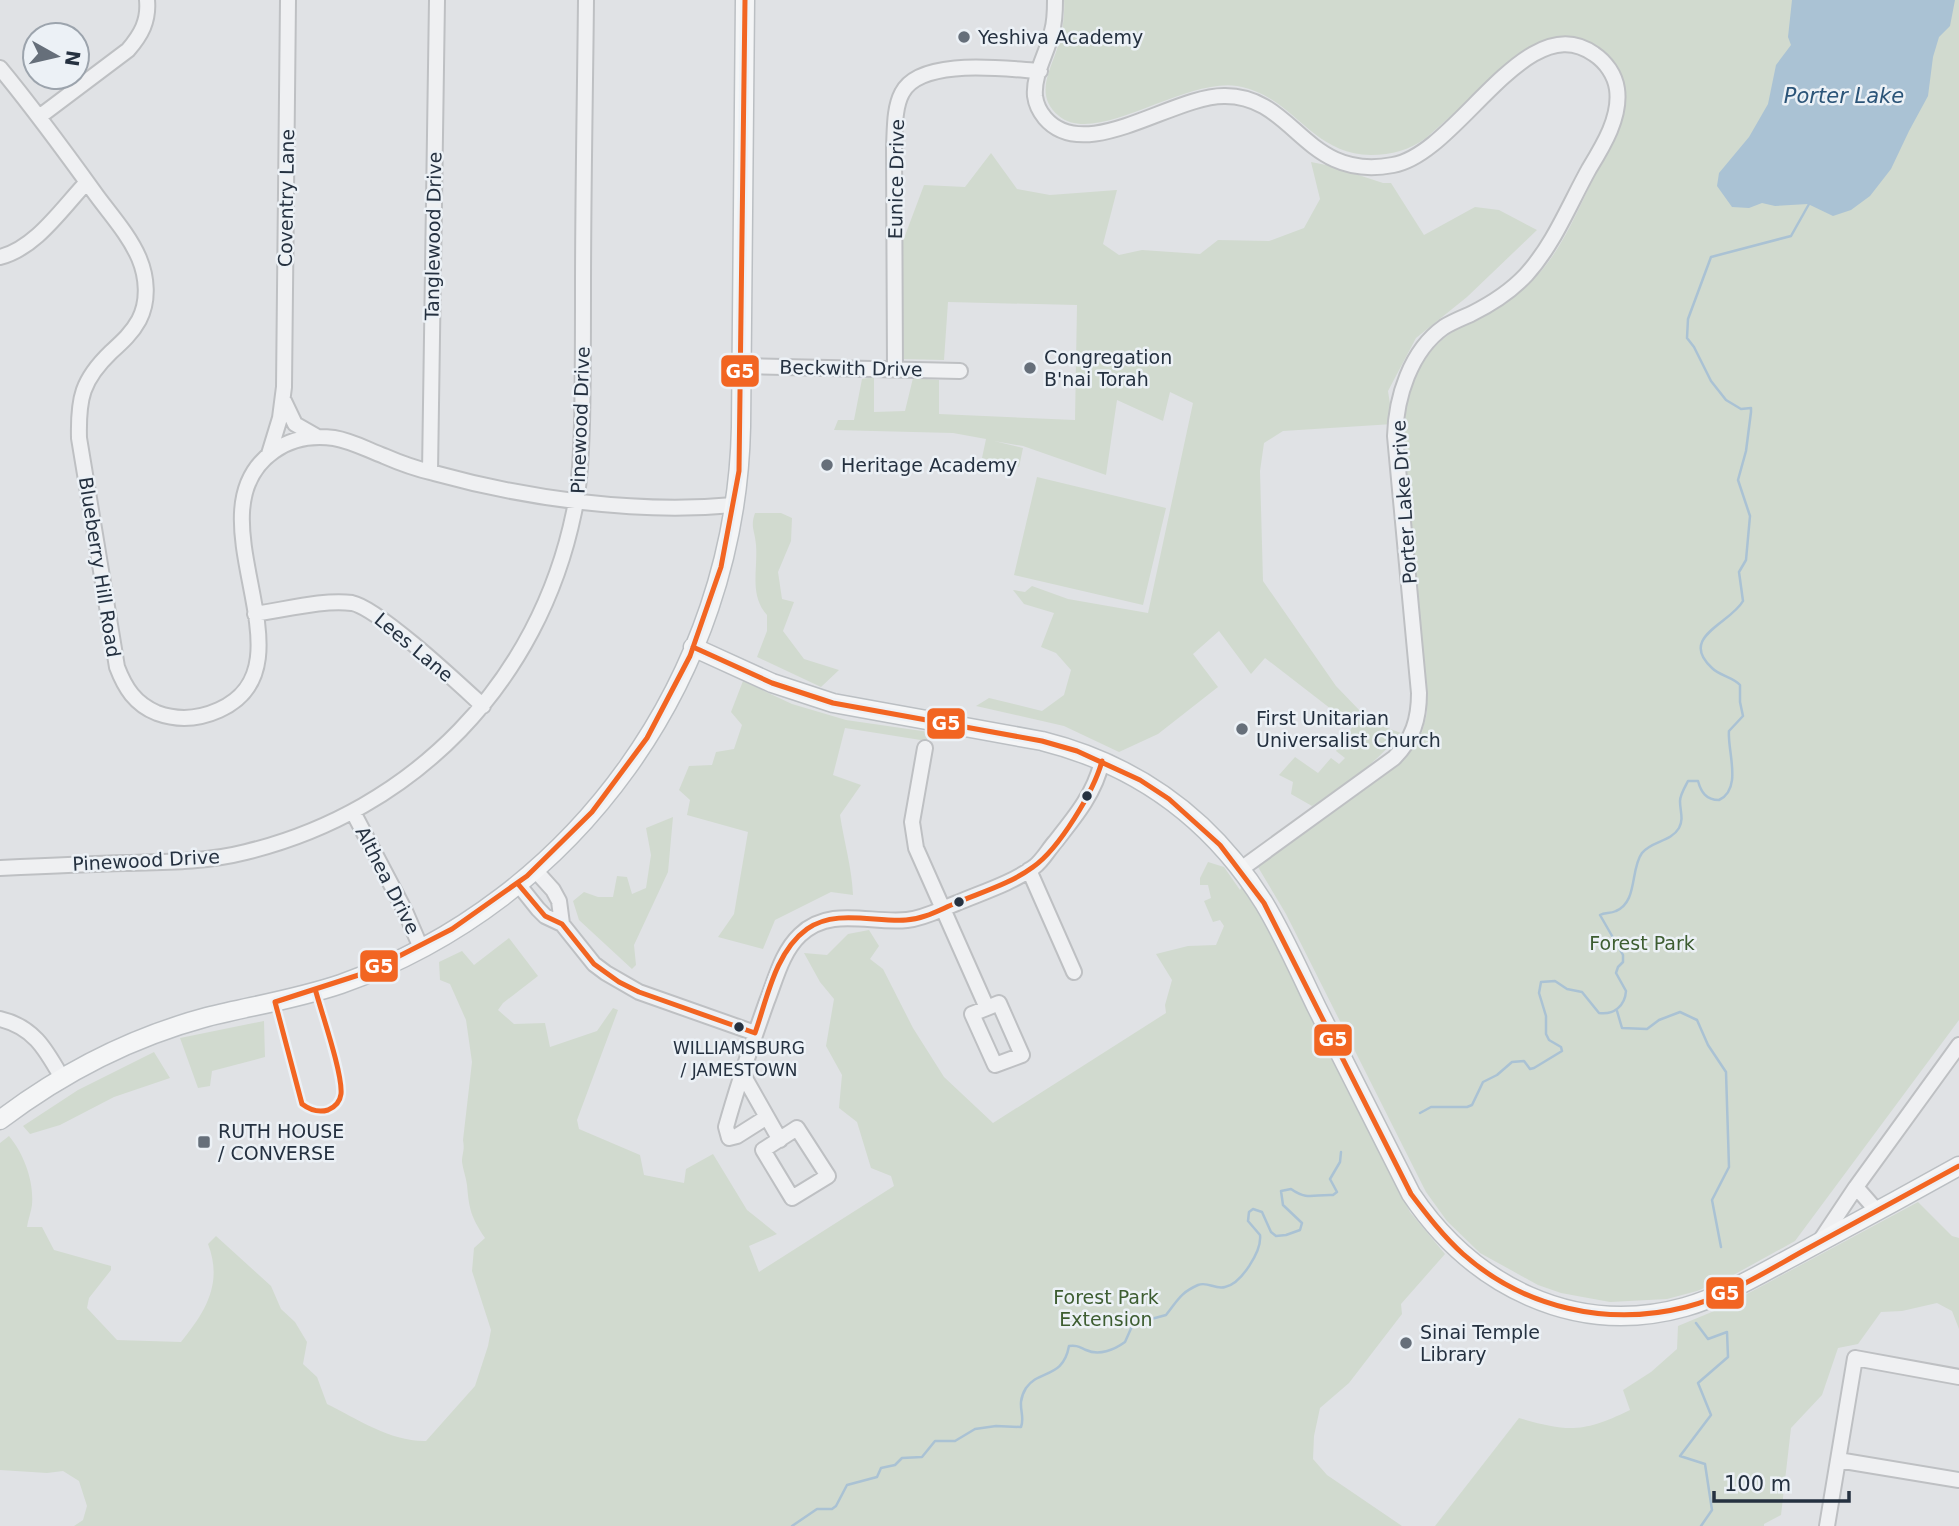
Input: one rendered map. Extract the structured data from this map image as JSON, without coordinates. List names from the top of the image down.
{
  "streets": {
    "street": [
      "Eunice Drive",
      "Coventry Lane",
      "Tanglewood Drive",
      "Beckwith Drive",
      "Pinewood Drive",
      "Porter Lake Drive",
      "Blueberry Hill Road",
      "Lees Lane",
      "Althea Drive"
    ]
  },
  "crossings": [
    ["Eunice Drive", "Beckwith Drive"],
    ["Eunice Drive", "Porter Lake Drive"],
    ["Coventry Lane", "Blueberry Hill Road"],
    ["Tanglewood Drive", "Blueberry Hill Road"],
    ["Pinewood Drive", "Blueberry Hill Road"],
    ["Pinewood Drive", "Lees Lane"],
    ["Pinewood Drive", "Althea Drive"],
    ["Blueberry Hill Road", "Lees Lane"]
  ],
  "water": ["Porter Lake"],
  "parks": ["Forest Park", "Forest Park Extension"],
  "places": {
    "other": [
      "Yeshiva Academy",
      "Congregation B'nai Torah",
      "Heritage Academy",
      "First Unitarian Universalist Church",
      "WILLIAMSBURG / JAMESTOWN",
      "Sinai Temple Library"
    ],
    "transit": ["RUTH HOUSE / CONVERSE"]
  },
  "lines": ["transit line G5"],
  "scale_bar": "100 m",
  "north": "right"
}
